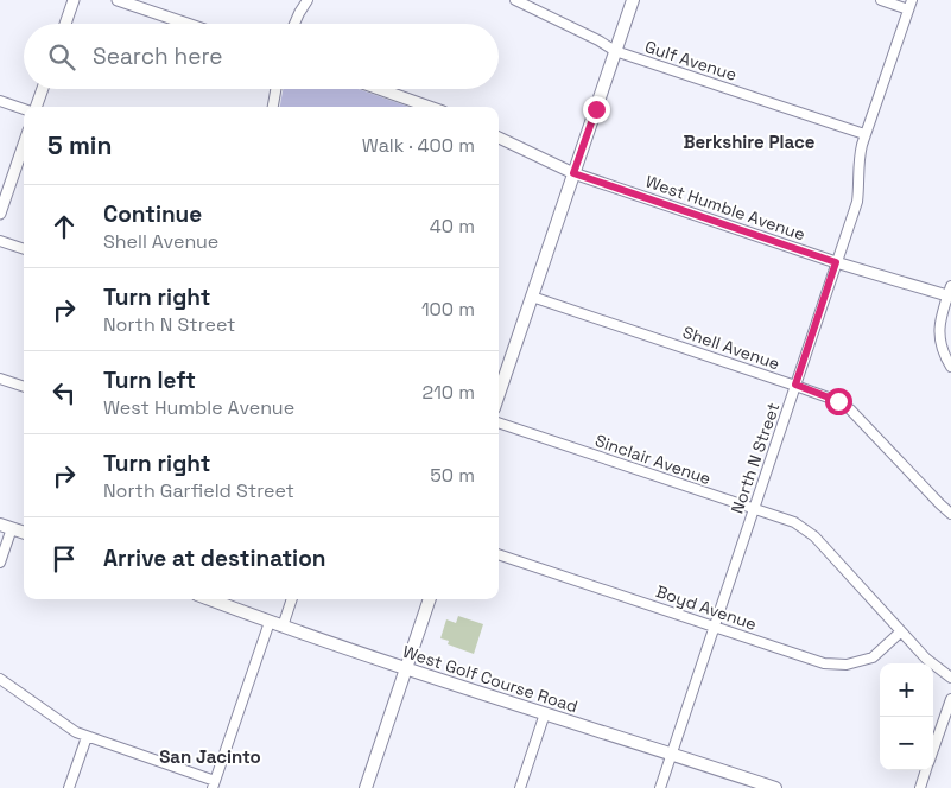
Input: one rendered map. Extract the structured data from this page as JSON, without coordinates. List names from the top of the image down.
{
  "streets": {
    "main road": ["West Golf Course Road"],
    "street": [
      "Gulf Avenue",
      "West Humble Avenue",
      "Shell Avenue",
      "North N Street",
      "Sinclair Avenue",
      "Boyd Avenue"
    ]
  },
  "crossings": [
    ["Gulf Avenue", "North N Street"],
    ["West Humble Avenue", "North N Street"],
    ["Shell Avenue", "North N Street"],
    ["North N Street", "Sinclair Avenue"],
    ["North N Street", "Boyd Avenue"],
    ["North N Street", "West Golf Course Road"],
    ["Sinclair Avenue", "Boyd Avenue"]
  ],
  "districts": ["Berkshire Place", "San Jacinto"],
  "page": {
    "search": "Search here",
    "heading": ["5 min", "Walk · 400 m"],
    "list": [
      ["Continue", "Shell Avenue", "40 m"],
      ["Turn right", "North N Street", "100 m"],
      ["Turn left", "West Humble Avenue", "210 m"],
      ["Turn right", "North Garfield Street", "50 m"],
      "Arrive at destination"
    ],
    "map_buttons": ["+", "−"]
  }
}
